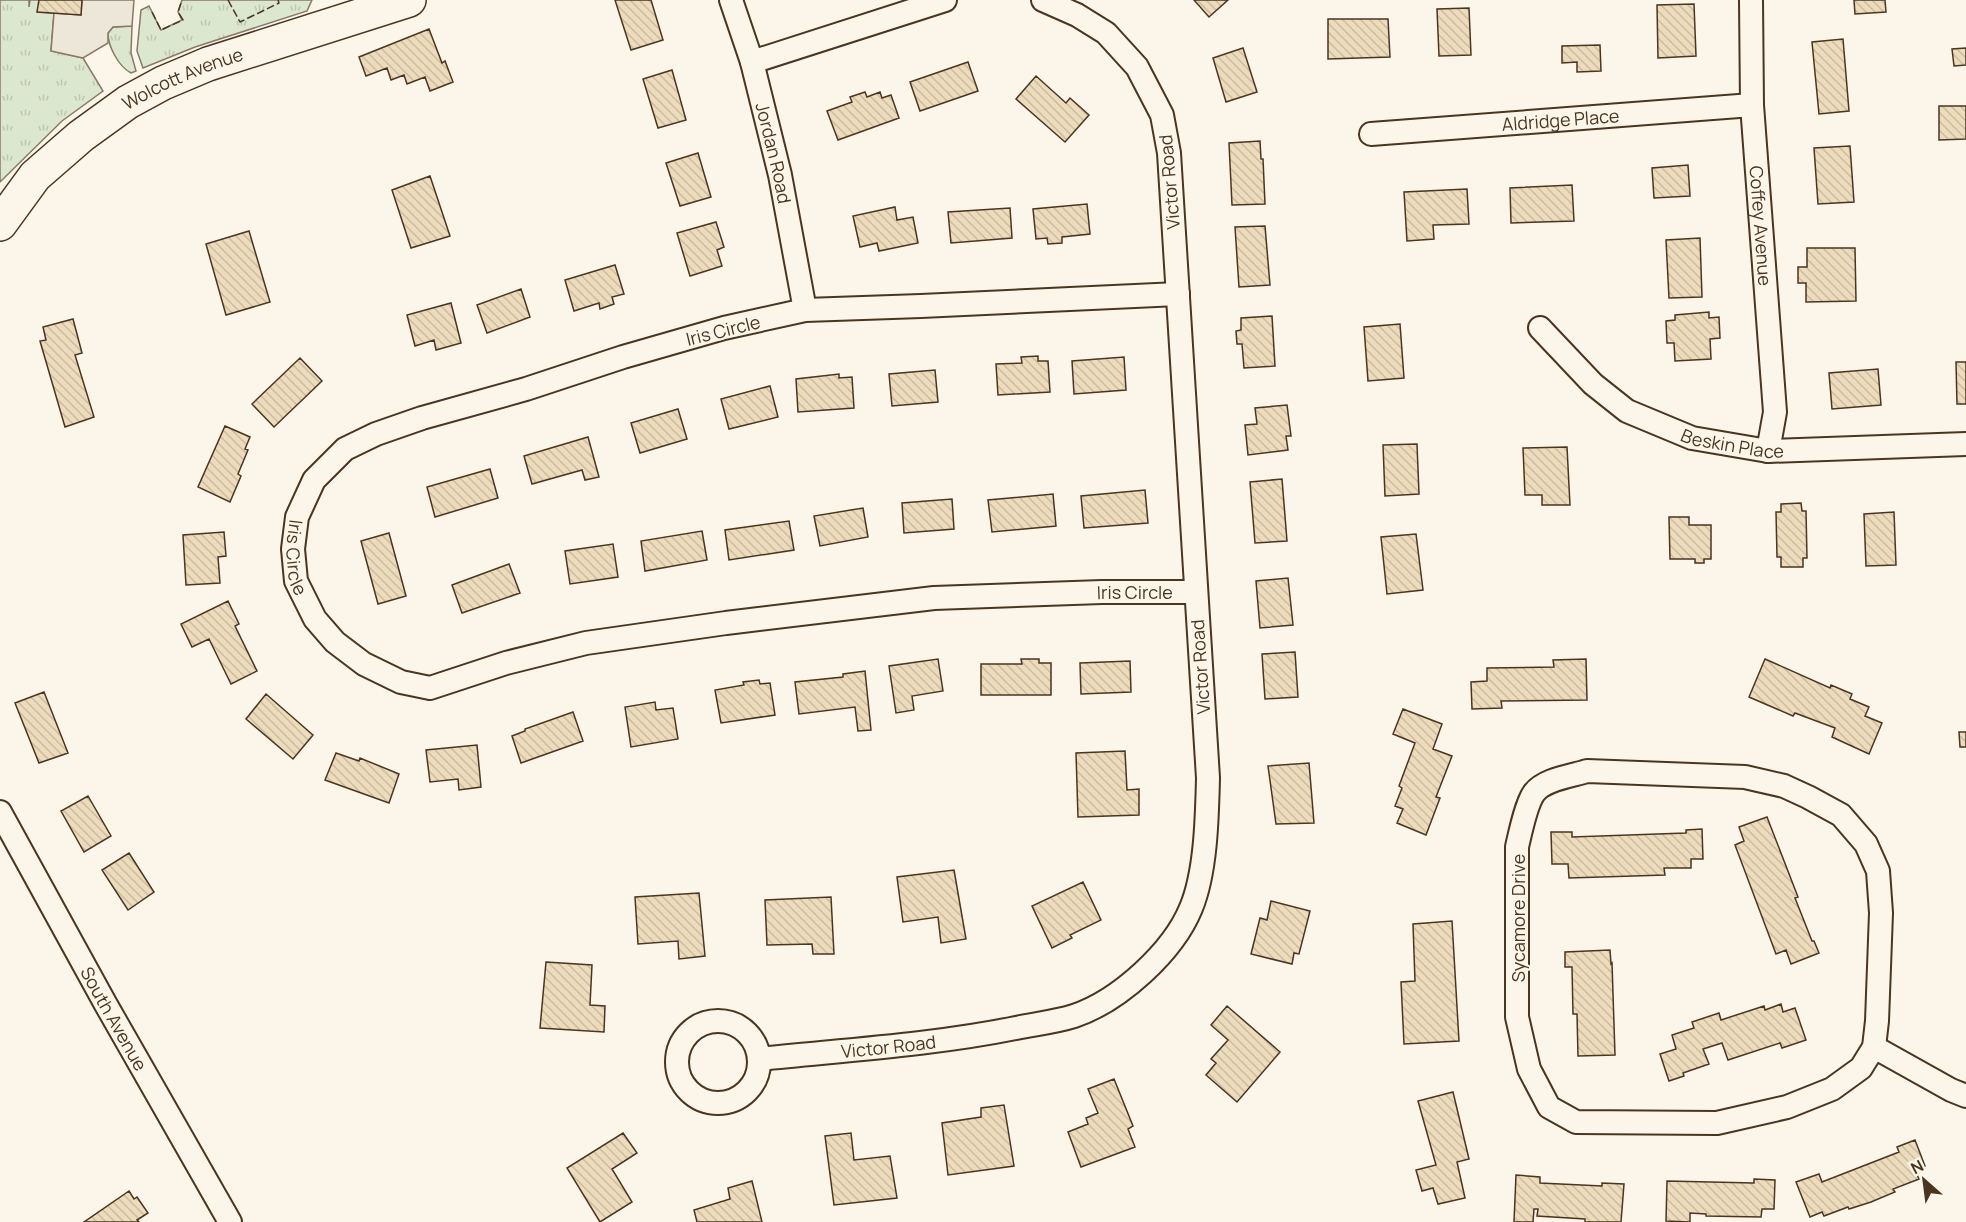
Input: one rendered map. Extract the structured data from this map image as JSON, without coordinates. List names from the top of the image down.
{
  "streets": {
    "main road": ["Wolcott Avenue"],
    "street": [
      "Aldridge Place",
      "Jordan Road",
      "Victor Road",
      "Coffey Avenue",
      "Iris Circle",
      "Beskin Place",
      "Sycamore Drive",
      "South Avenue"
    ]
  },
  "crossings": [
    ["Aldridge Place", "Coffey Avenue"],
    ["Jordan Road", "Iris Circle"],
    ["Victor Road", "Iris Circle"],
    ["Coffey Avenue", "Beskin Place"]
  ],
  "north": "top left"
}
